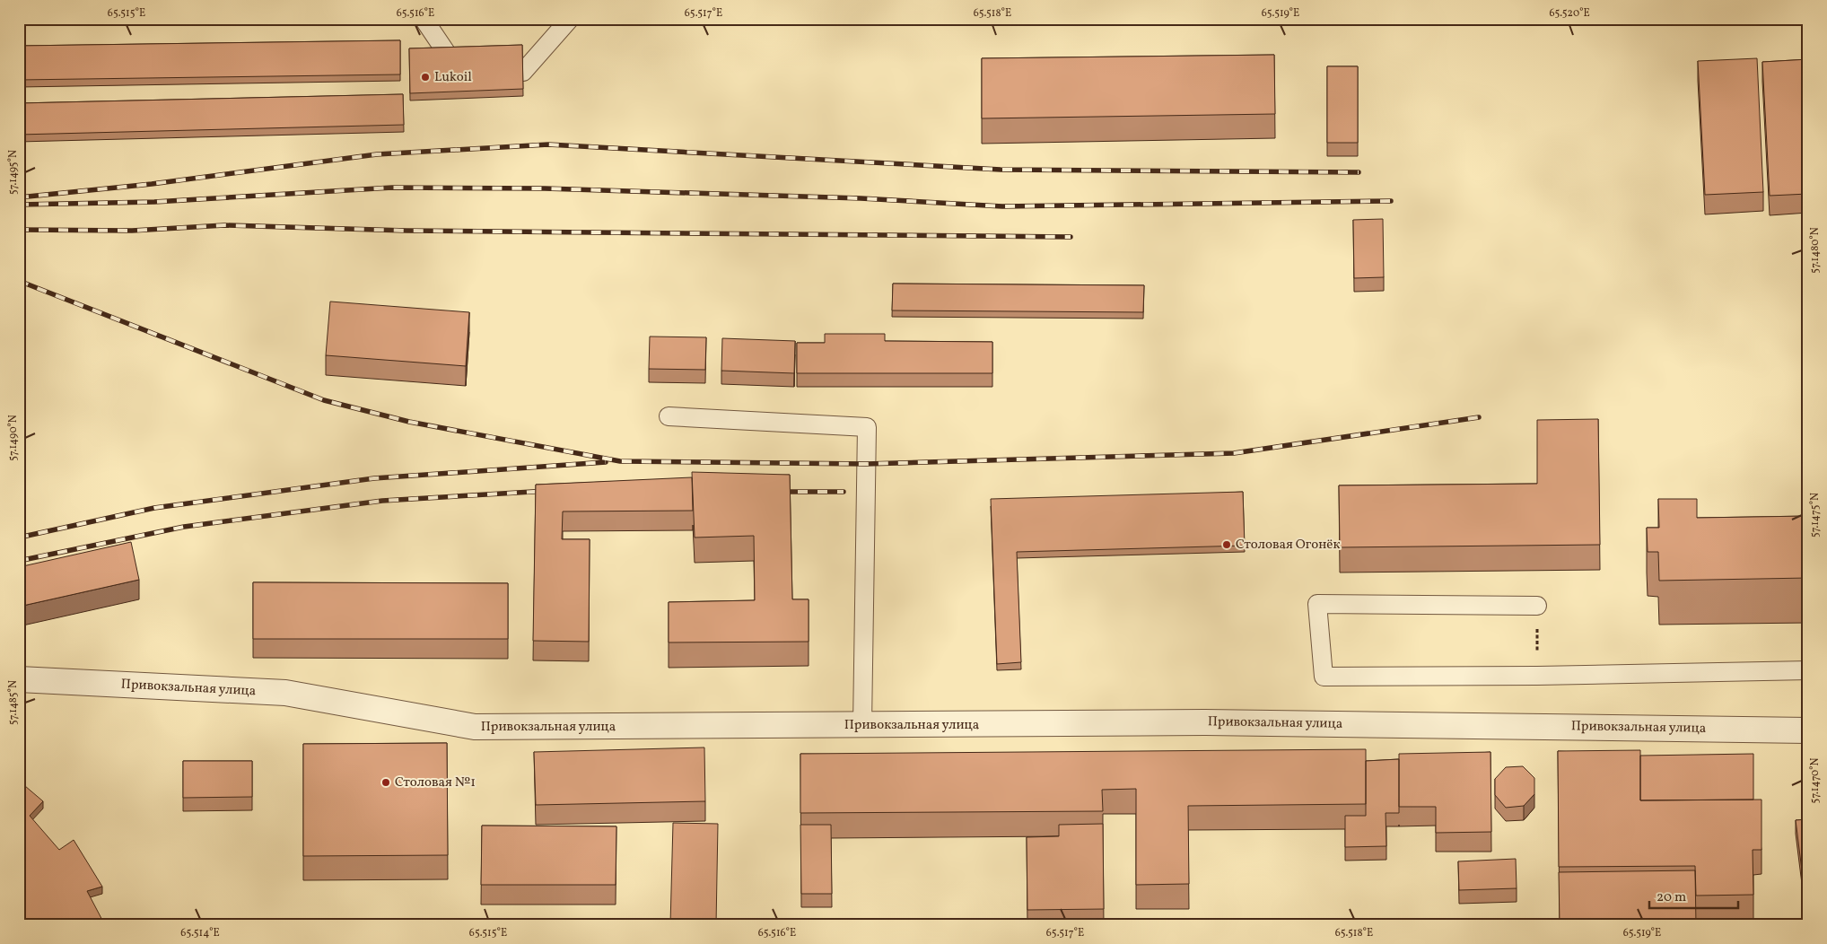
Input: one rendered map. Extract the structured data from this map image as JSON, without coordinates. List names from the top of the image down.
{
  "streets": {
    "street": ["Привокзальная улица"]
  },
  "places": ["Lukoil", "Столовая Огонёк", "Столовая №1"],
  "scale_bar": "20 m",
  "coordinates": [
    "65.515°E",
    "65.516°E",
    "65.517°E",
    "65.518°E",
    "65.519°E",
    "65.520°E",
    "57.1495°N",
    "57.1480°N",
    "57.1490°N",
    "57.1475°N",
    "57.1485°N",
    "57.1470°N",
    "65.514°E"
  ]
}
